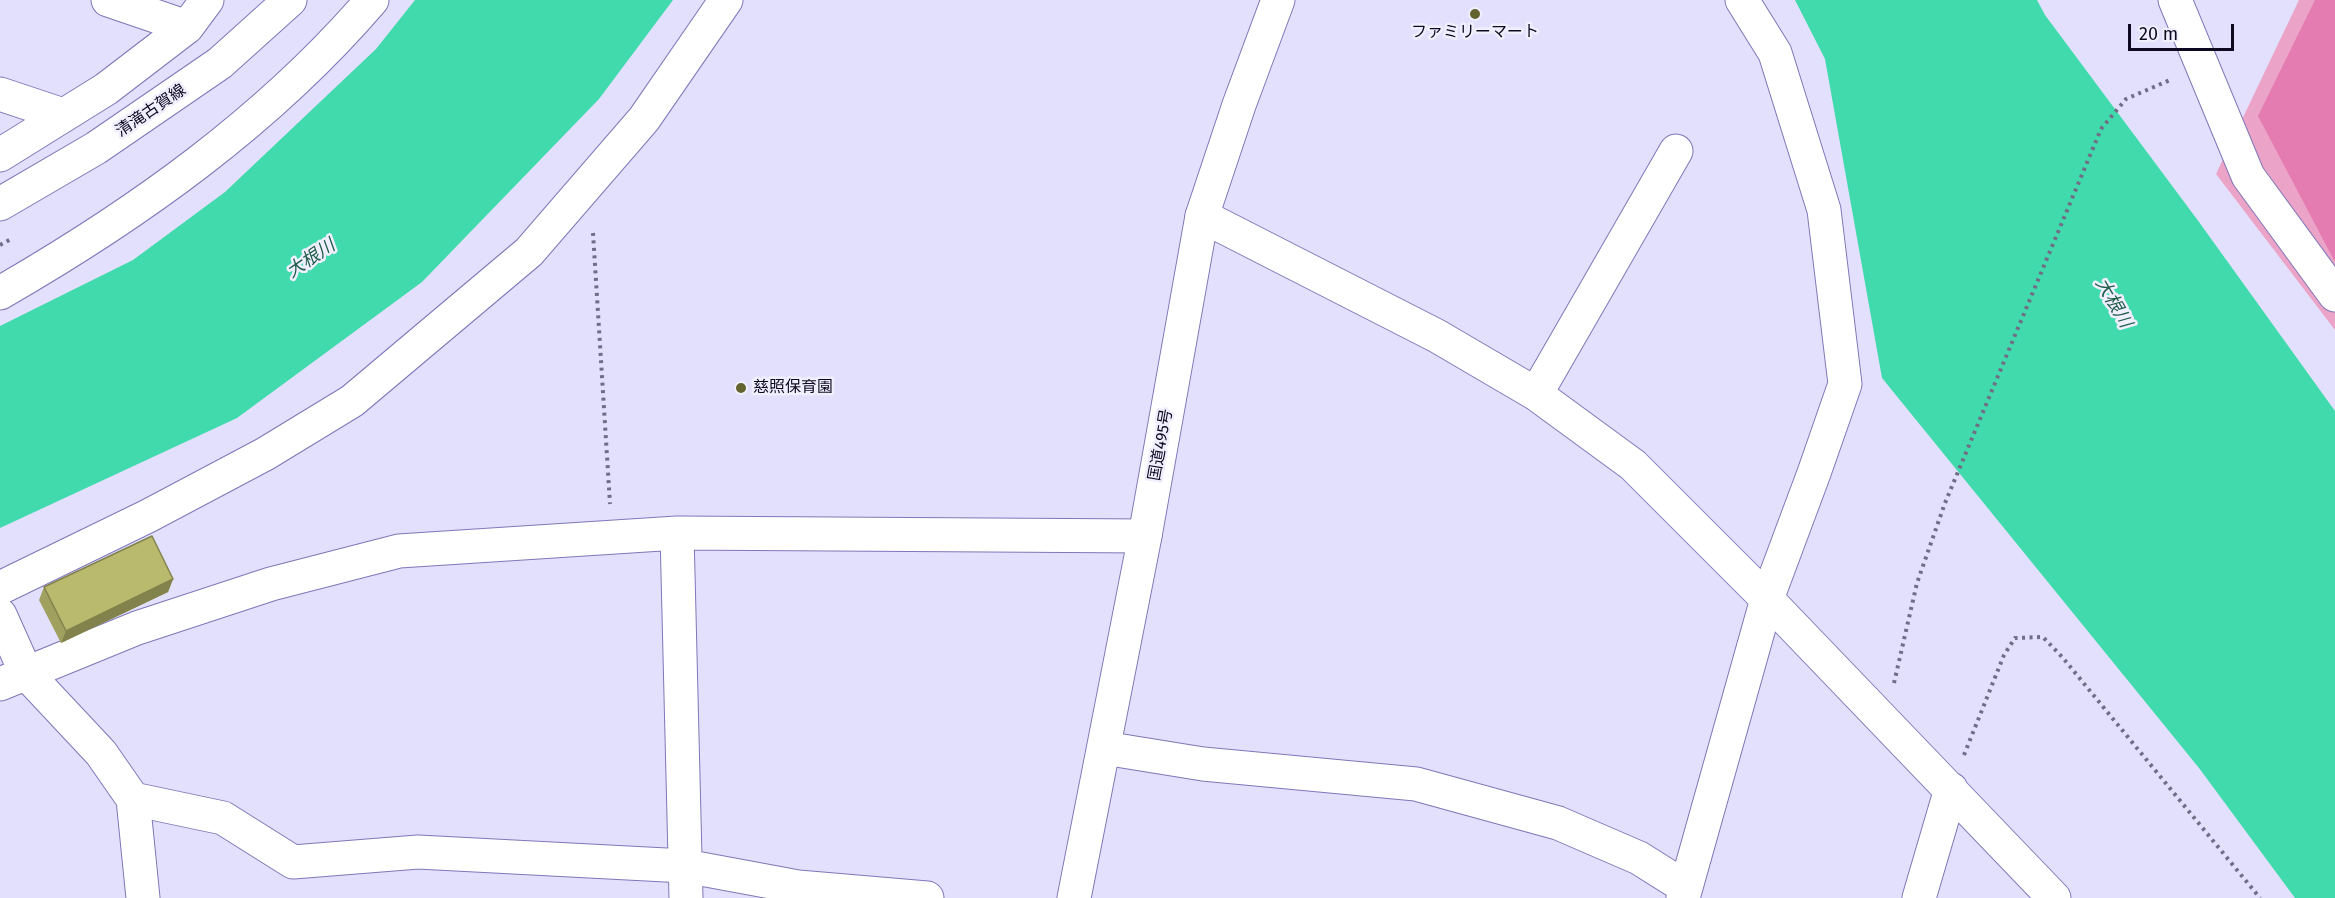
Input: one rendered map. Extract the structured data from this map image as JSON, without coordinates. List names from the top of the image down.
{
  "streets": {
    "main road": ["清滝古賀線", "国道495号"]
  },
  "water": ["大根川"],
  "places": ["ファミリーマート", "慈照保育園"],
  "scale_bar": "20 m"
}
